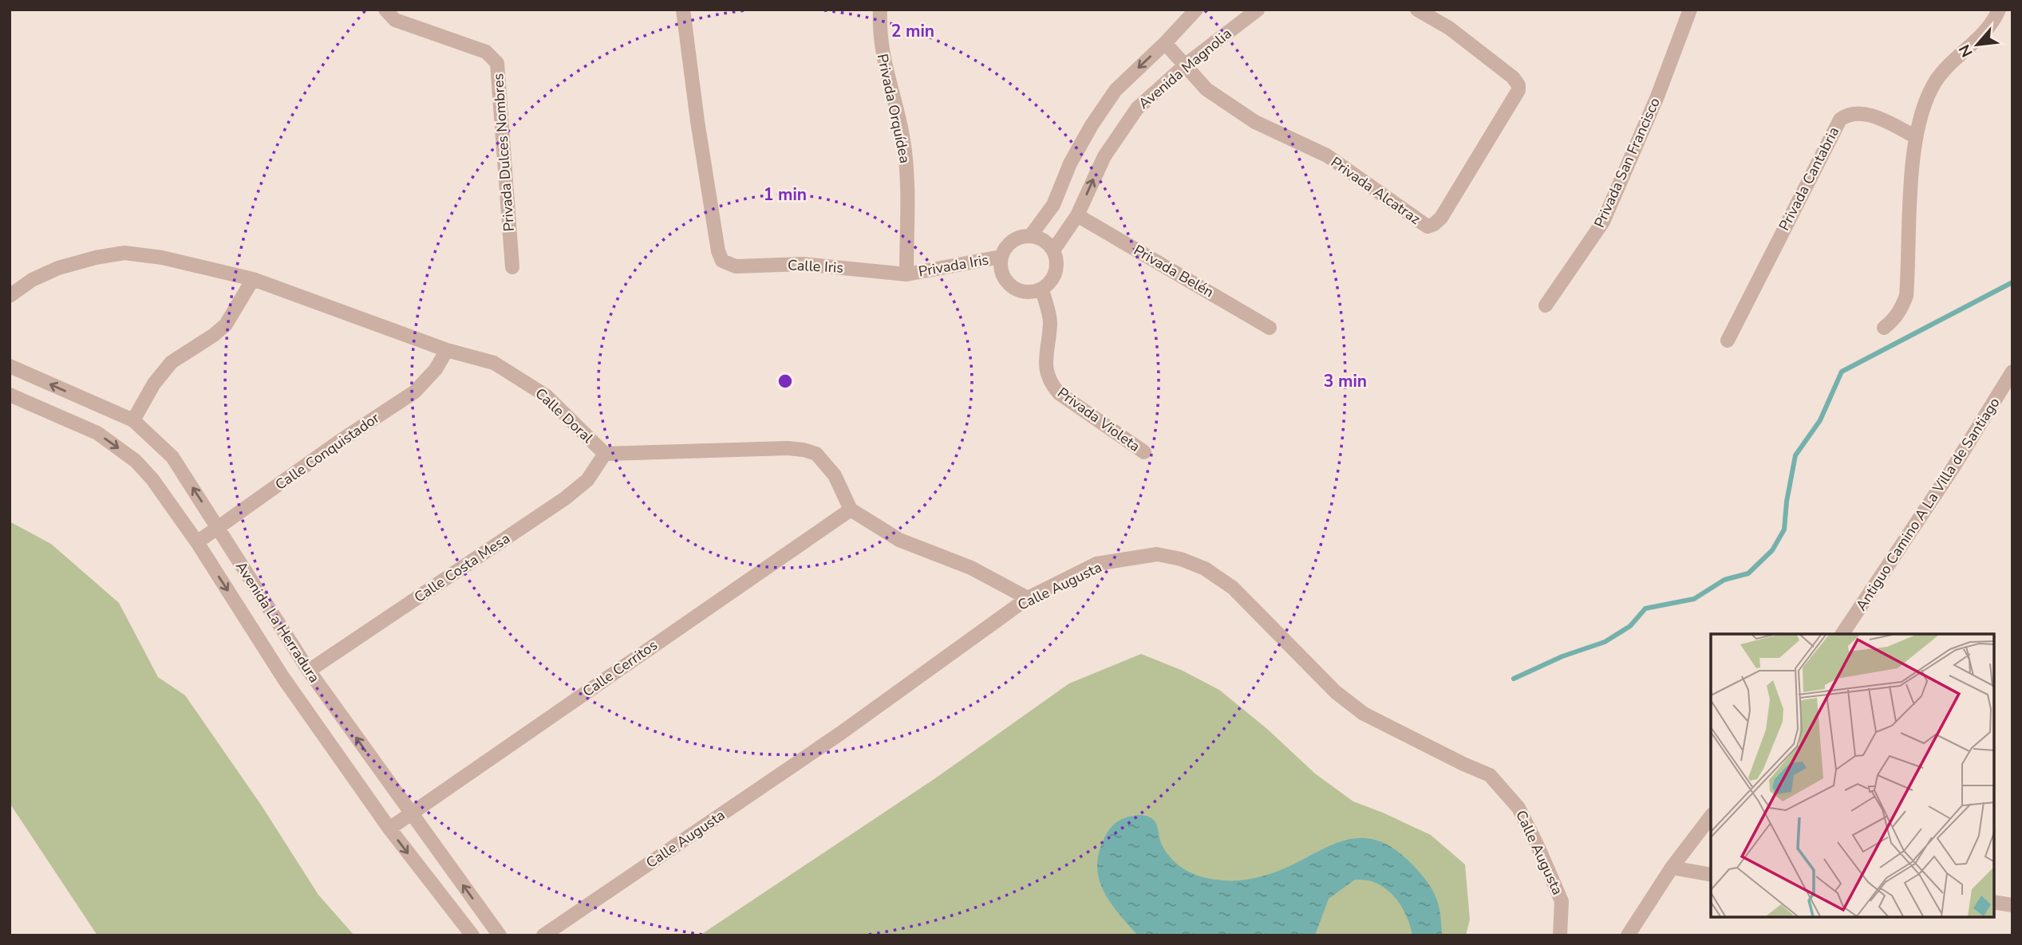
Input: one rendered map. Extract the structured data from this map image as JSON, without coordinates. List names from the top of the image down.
{
  "streets": {
    "street": [
      "Avenida Magnolia",
      "Privada Orquídea",
      "Privada Dulces Nombres",
      "Privada San Francisco",
      "Privada Cantabria",
      "Privada Alcatraz",
      "Privada Iris",
      "Calle Iris",
      "Privada Belén",
      "Calle Doral",
      "Privada Violeta",
      "Calle Conquistador",
      "Antiguo Camino A La Villa de Santiago",
      "Calle Costa Mesa",
      "Calle Augusta",
      "Avenida La Herradura",
      "Calle Cerritos"
    ]
  },
  "crossings": [
    ["Avenida Magnolia", "Privada Alcatraz"],
    ["Avenida Magnolia", "Privada Iris"],
    ["Avenida Magnolia", "Privada Belén"],
    ["Avenida Magnolia", "Privada Violeta"],
    ["Privada Orquídea", "Privada Iris"],
    ["Privada Orquídea", "Calle Iris"],
    ["Privada Iris", "Calle Iris"],
    ["Privada Iris", "Privada Violeta"],
    ["Calle Doral", "Calle Conquistador"],
    ["Calle Doral", "Calle Costa Mesa"],
    ["Calle Doral", "Calle Cerritos"],
    ["Calle Conquistador", "Avenida La Herradura"],
    ["Calle Costa Mesa", "Avenida La Herradura"],
    ["Avenida La Herradura", "Calle Cerritos"]
  ],
  "north": "bottom left",
  "rings": ["2 min", "1 min", "3 min"]
}
